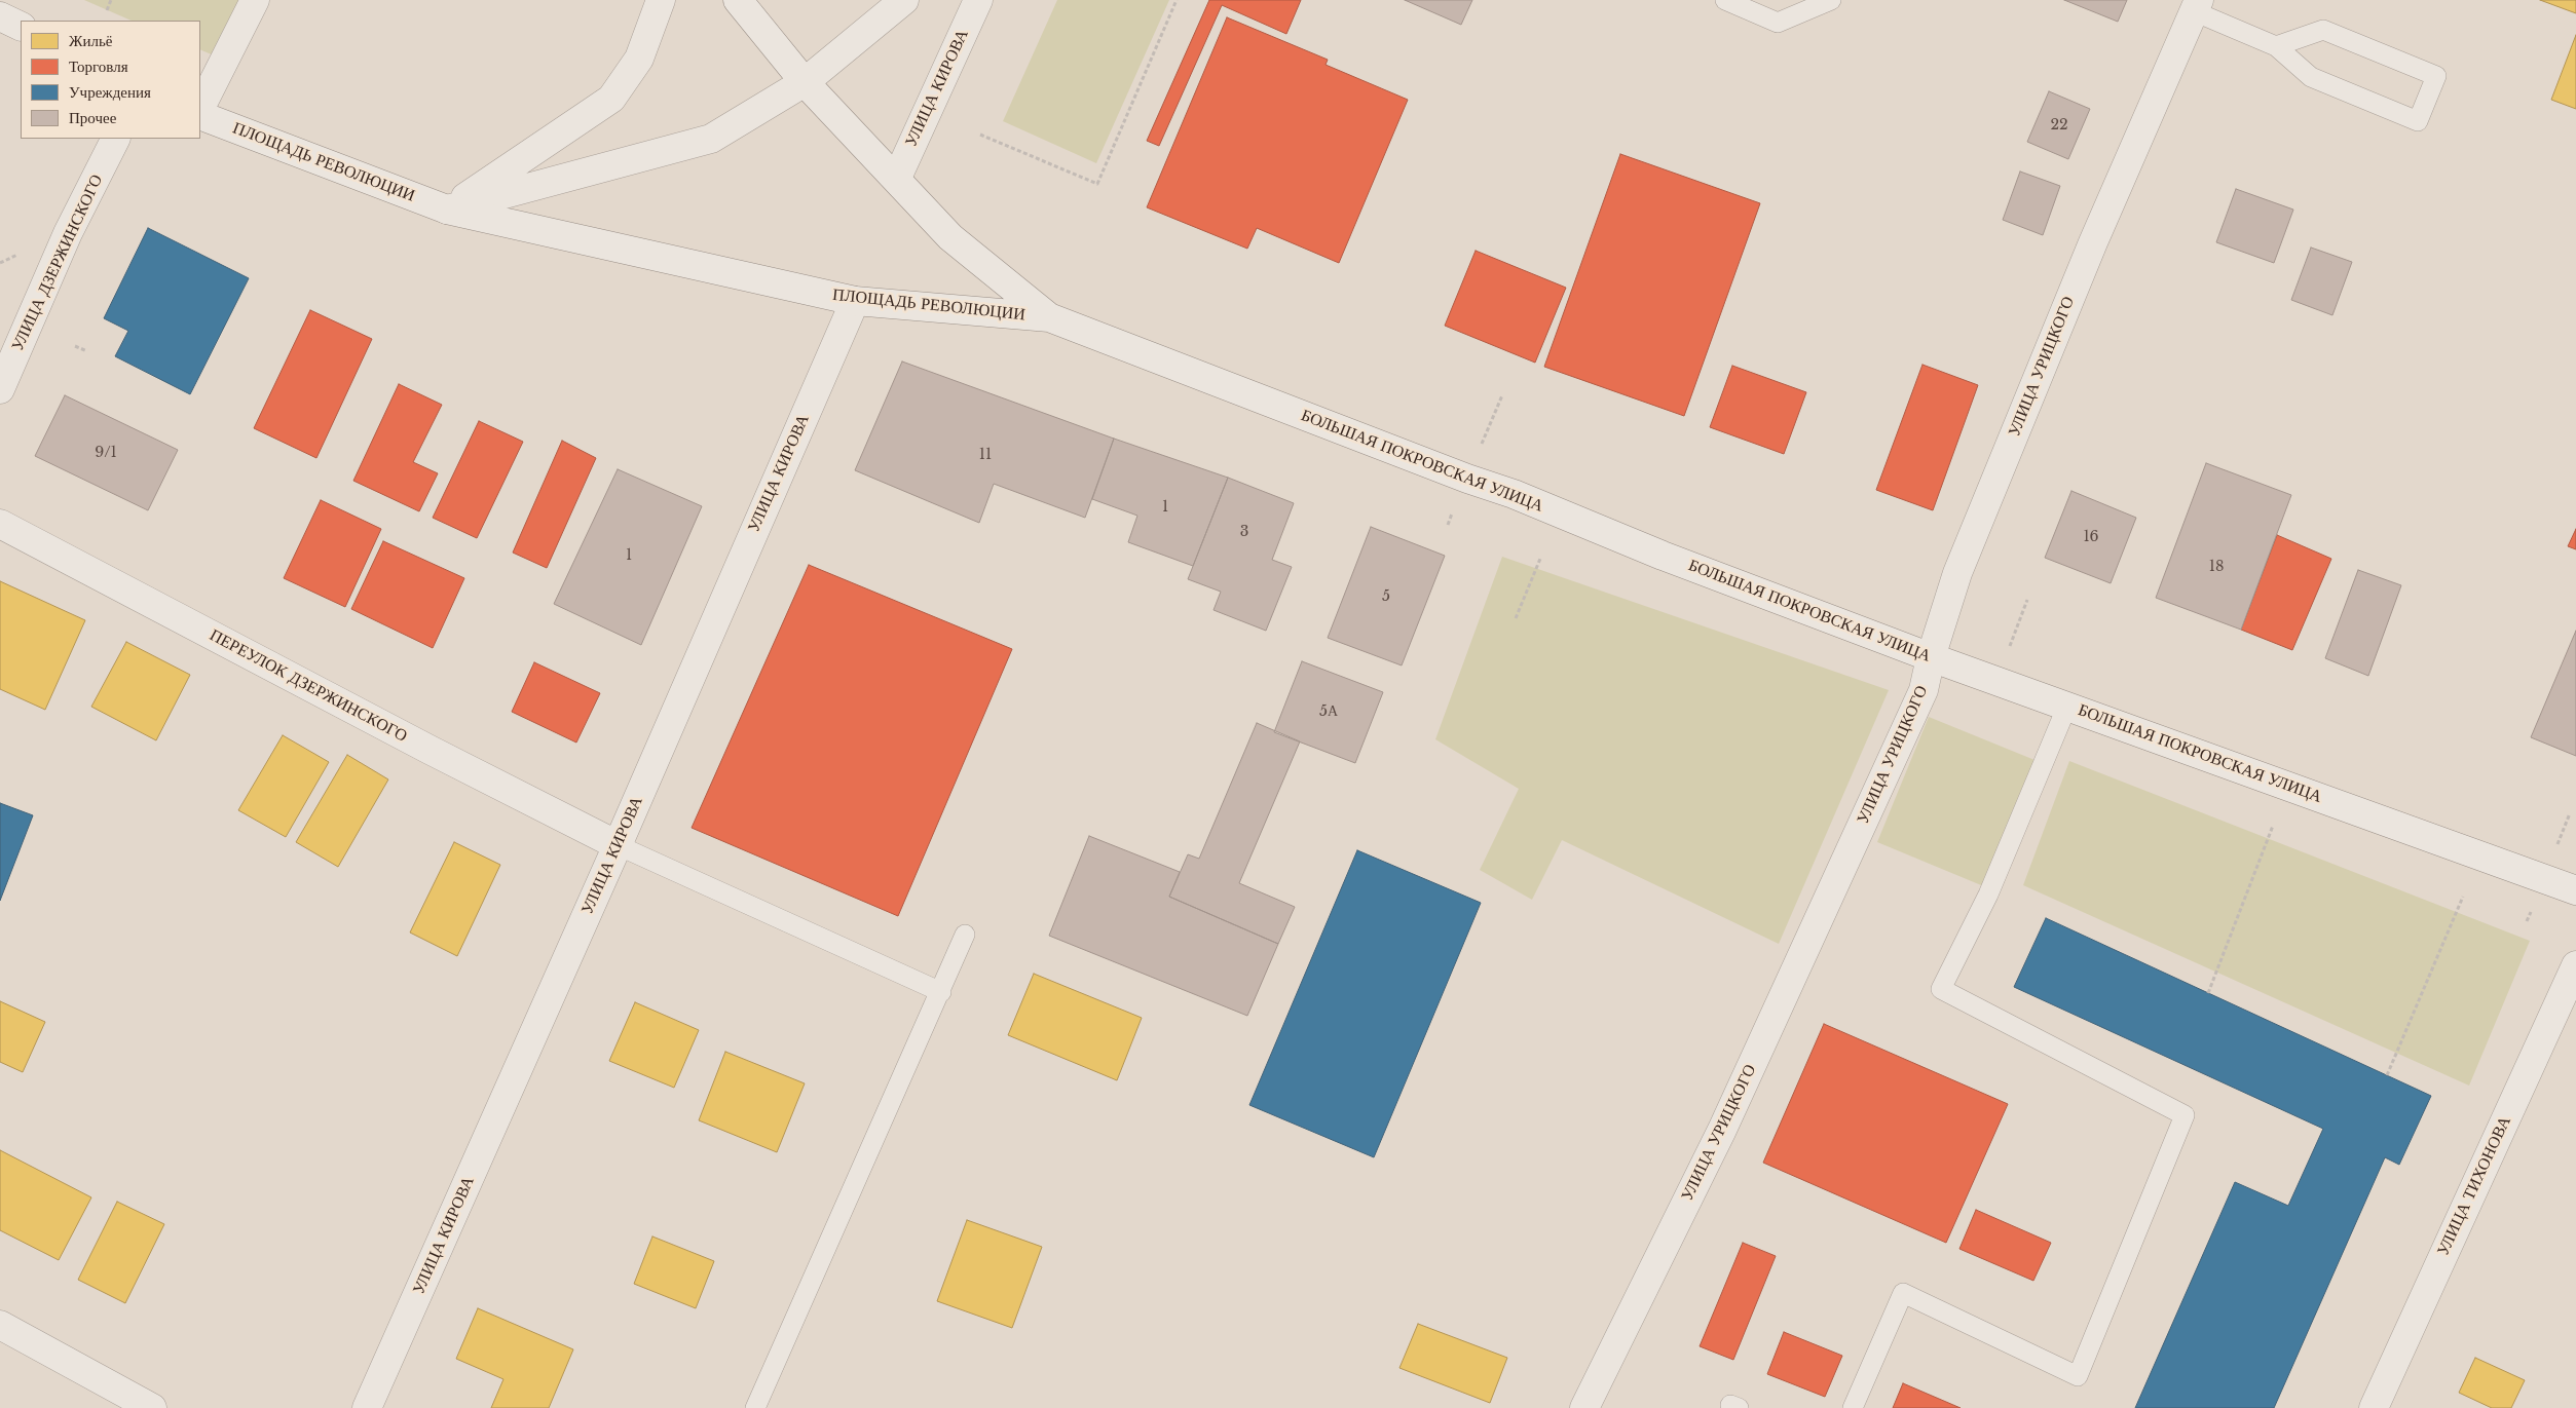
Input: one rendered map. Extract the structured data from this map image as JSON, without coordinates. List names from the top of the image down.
{
  "streets": {
    "street": [
      "УЛИЦА КИРОВА",
      "ПЛОЩАДЬ РЕВОЛЮЦИИ",
      "УЛИЦА ДЗЕРЖИНСКОГО",
      "УЛИЦА УРИЦКОГО",
      "БОЛЬШАЯ ПОКРОВСКАЯ УЛИЦА",
      "ПЕРЕУЛОК ДЗЕРЖИНСКОГО",
      "УЛИЦА ТИХОНОВА"
    ]
  },
  "crossings": [
    ["УЛИЦА КИРОВА", "ПЛОЩАДЬ РЕВОЛЮЦИИ"],
    ["УЛИЦА КИРОВА", "ПЕРЕУЛОК ДЗЕРЖИНСКОГО"],
    ["ПЛОЩАДЬ РЕВОЛЮЦИИ", "БОЛЬШАЯ ПОКРОВСКАЯ УЛИЦА"],
    ["УЛИЦА УРИЦКОГО", "БОЛЬШАЯ ПОКРОВСКАЯ УЛИЦА"]
  ],
  "house_numbers": [
    "22",
    "9/1",
    "11",
    "1",
    "3",
    "16",
    "1",
    "18",
    "5",
    "5А"
  ],
  "legend": [
    "Жильё",
    "Торговля",
    "Учреждения",
    "Прочее"
  ]
}
